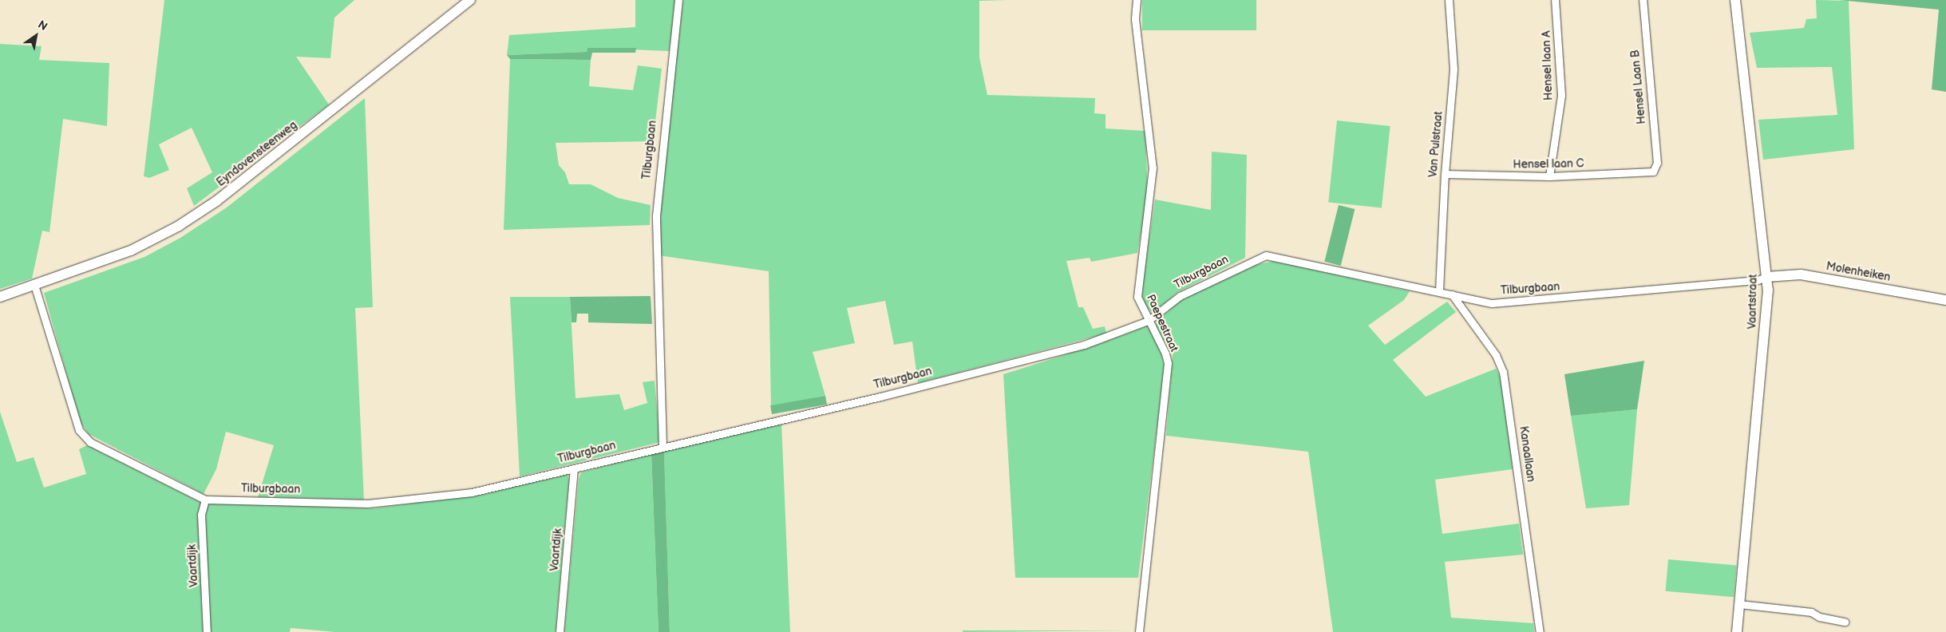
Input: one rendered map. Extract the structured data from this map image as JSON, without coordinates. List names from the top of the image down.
{
  "streets": {
    "street": [
      "Hensel laan A",
      "Hensel Laan B",
      "Van Pulstraat",
      "Tilburgbaan",
      "Eyndovensteenweg",
      "Hensel laan C",
      "Molenheiken",
      "Vaartstraat",
      "Paepestraat",
      "Kanaallaan",
      "Vaartdijk"
    ]
  },
  "crossings": [
    ["Hensel laan A", "Hensel laan C"],
    ["Hensel Laan B", "Hensel laan C"],
    ["Van Pulstraat", "Tilburgbaan"],
    ["Van Pulstraat", "Hensel laan C"],
    ["Tilburgbaan", "Eyndovensteenweg"],
    ["Tilburgbaan", "Molenheiken"],
    ["Tilburgbaan", "Vaartstraat"],
    ["Tilburgbaan", "Paepestraat"],
    ["Tilburgbaan", "Kanaallaan"],
    ["Tilburgbaan", "Vaartdijk"],
    ["Molenheiken", "Vaartstraat"]
  ],
  "north": "top right"
}
